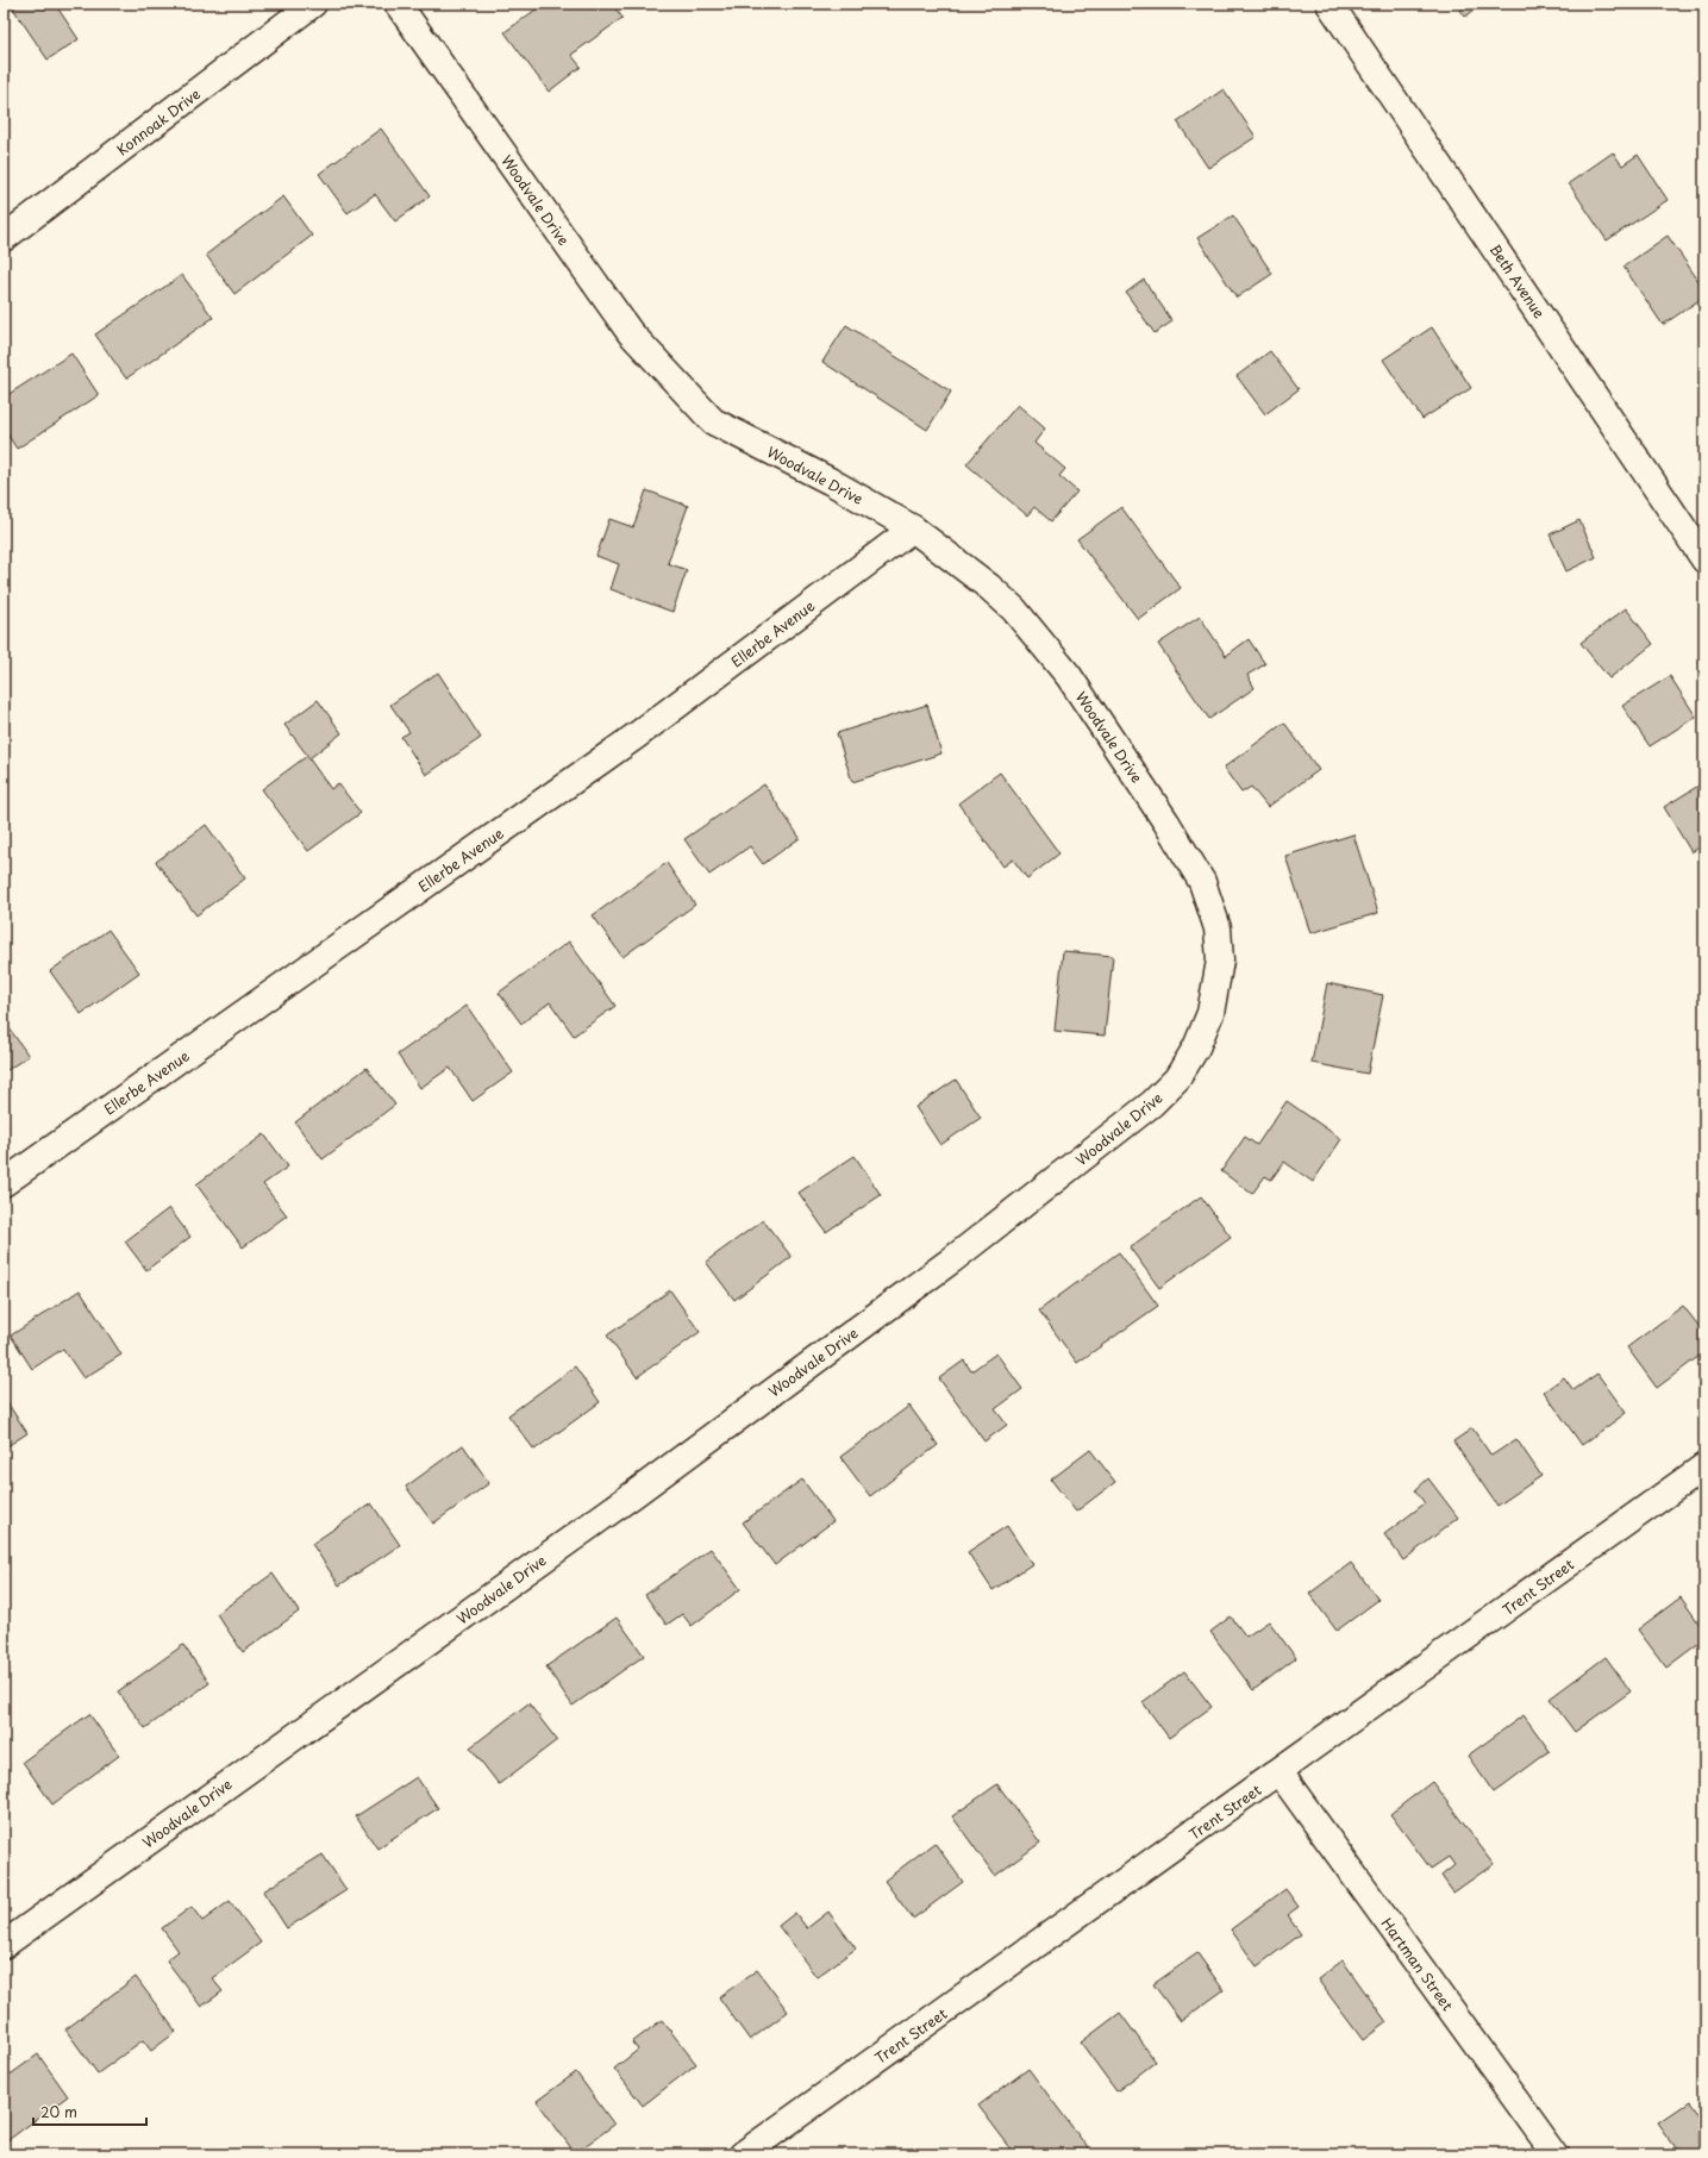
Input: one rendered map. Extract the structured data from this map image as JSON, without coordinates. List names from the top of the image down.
{
  "streets": {
    "street": [
      "Konnoak Drive",
      "Woodvale Drive",
      "Beth Avenue",
      "Ellerbe Avenue",
      "Trent Street",
      "Hartman Street"
    ]
  },
  "crossings": [
    ["Woodvale Drive", "Ellerbe Avenue"],
    ["Trent Street", "Hartman Street"]
  ],
  "scale_bar": "20 m"
}
